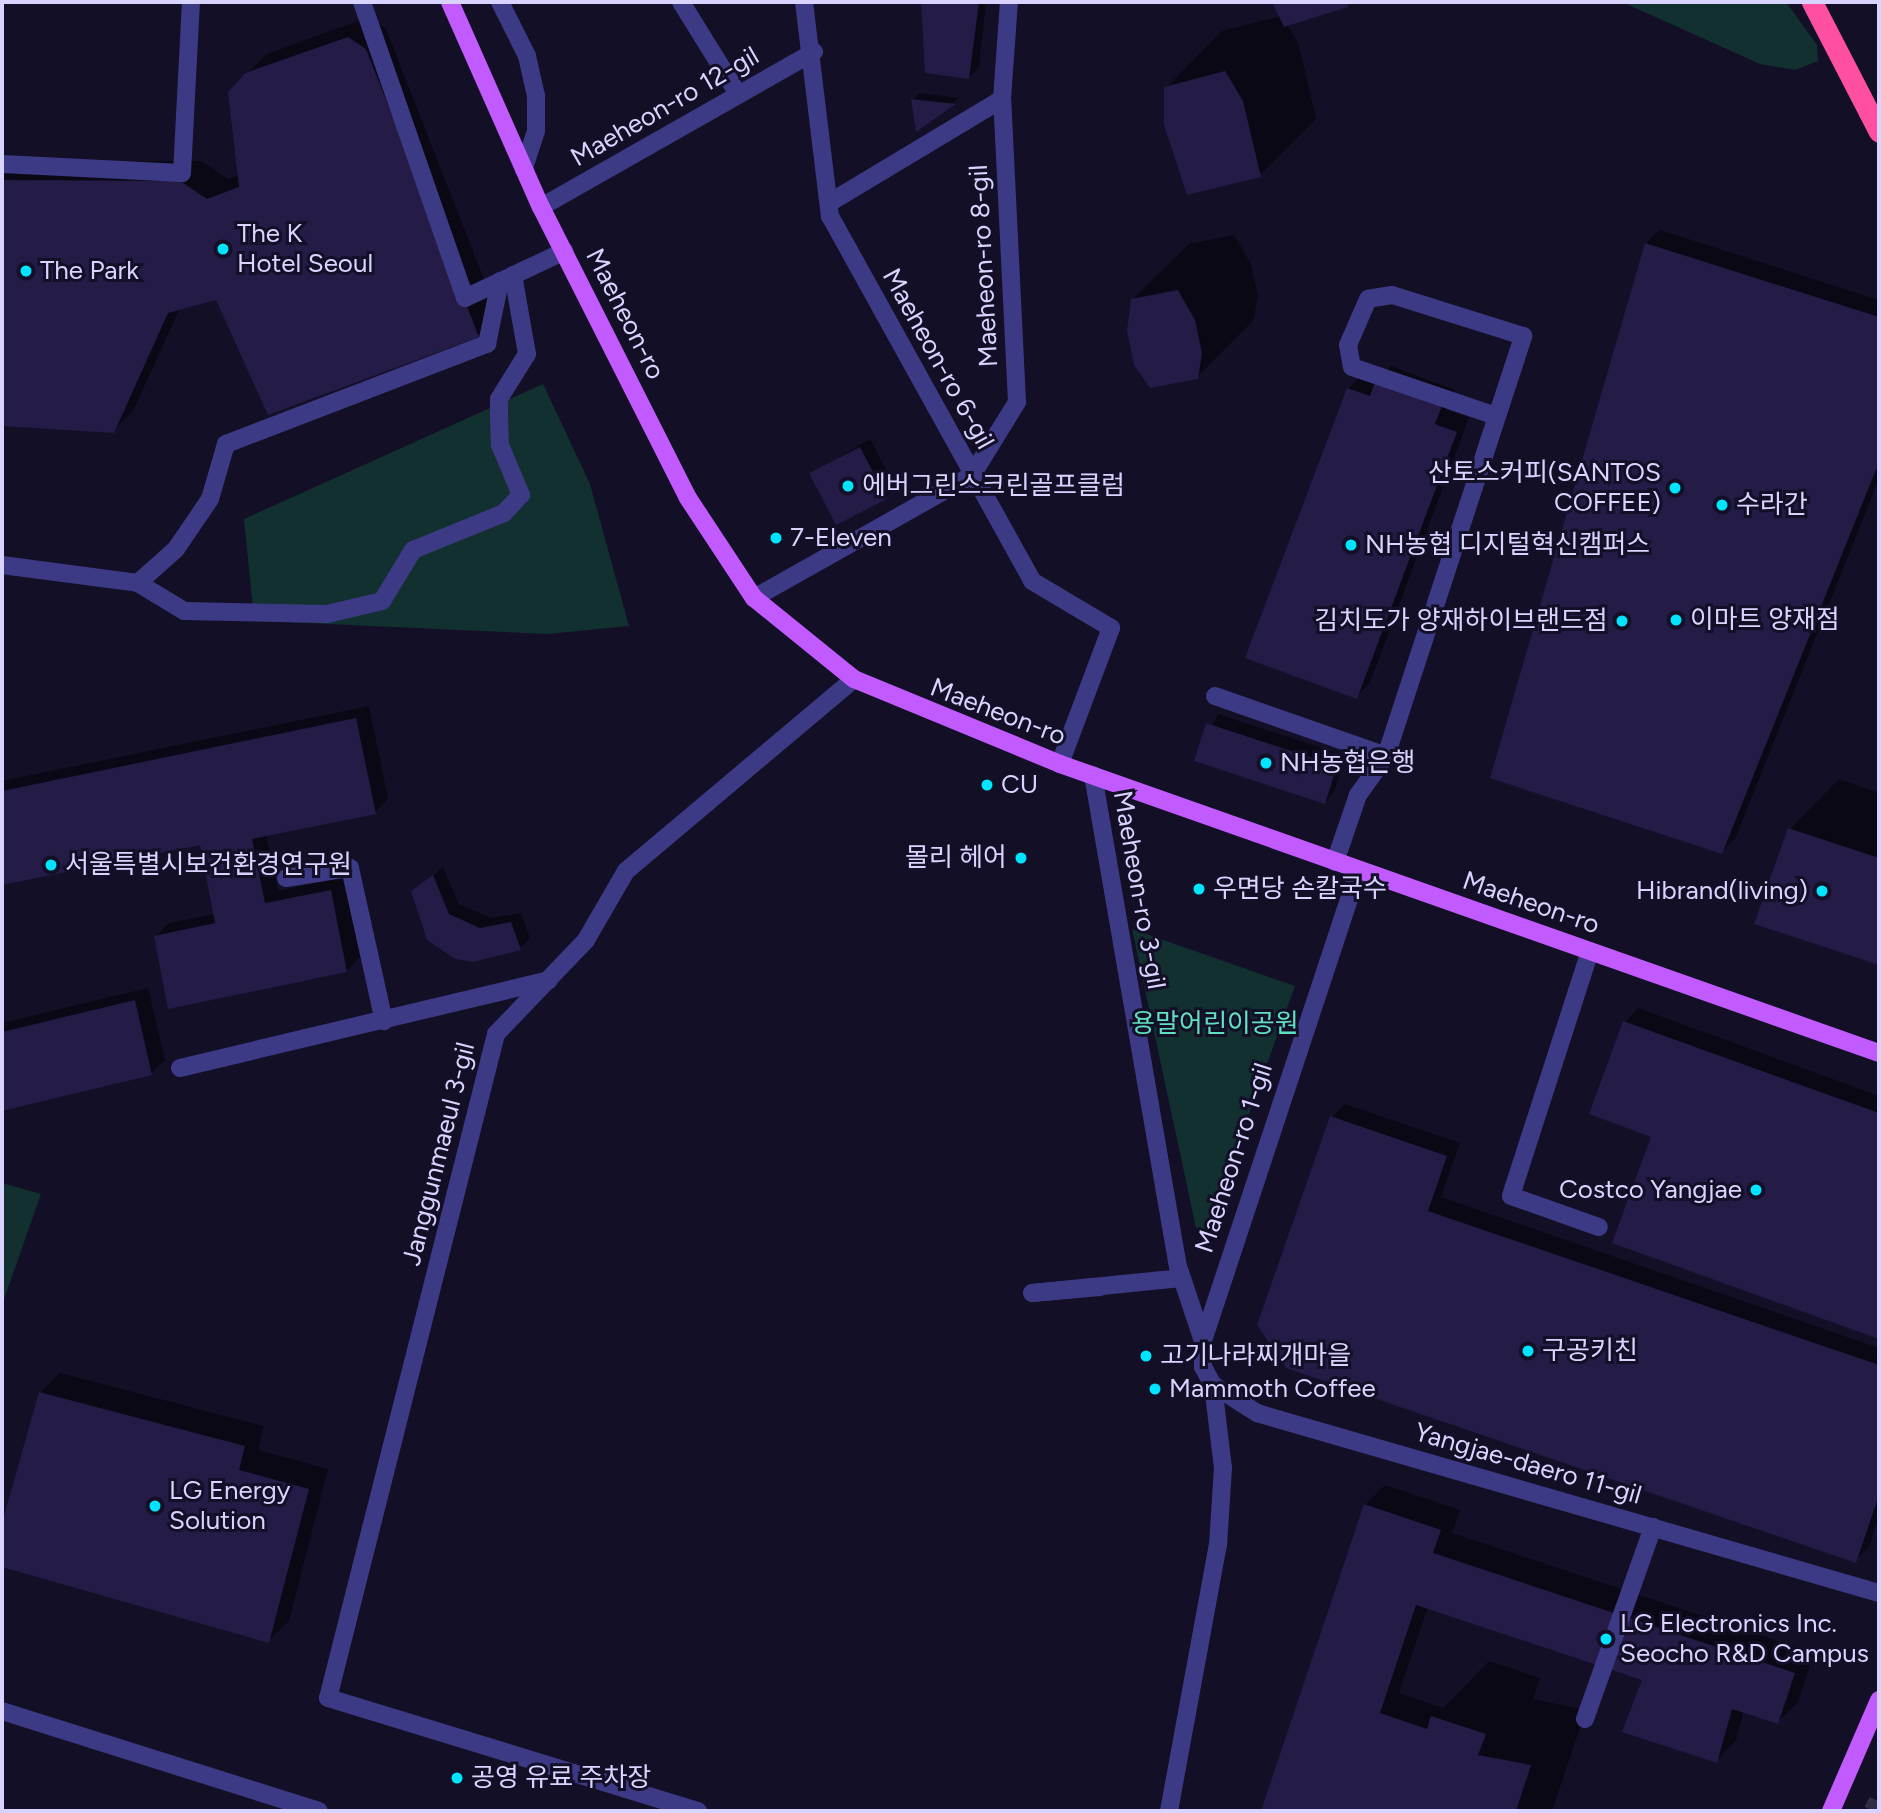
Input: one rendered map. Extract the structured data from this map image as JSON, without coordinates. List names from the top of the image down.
{
  "streets": {
    "main road": ["Maeheon-ro"],
    "street": [
      "Maeheon-ro 12-gil",
      "Maeheon-ro 8-gil",
      "Maeheon-ro 6-gil",
      "Maeheon-ro 3-gil",
      "Janggunmaeul 3-gil",
      "Maeheon-ro 1-gil",
      "Yangjae-daero 11-gil"
    ]
  },
  "crossings": [
    ["Maeheon-ro 12-gil", "Maeheon-ro"],
    ["Maeheon-ro 12-gil", "Maeheon-ro 6-gil"],
    ["Maeheon-ro 8-gil", "Maeheon-ro"],
    ["Maeheon-ro 8-gil", "Maeheon-ro 6-gil"],
    ["Maeheon-ro", "Maeheon-ro 6-gil"],
    ["Maeheon-ro", "Maeheon-ro 3-gil"],
    ["Maeheon-ro", "Janggunmaeul 3-gil"],
    ["Maeheon-ro", "Maeheon-ro 1-gil"],
    ["Maeheon-ro 3-gil", "Maeheon-ro 1-gil"]
  ],
  "parks": ["용말어린이공원"],
  "places": [
    "The K Hotel Seoul",
    "The Park",
    "에버그린스크린골프클럼",
    "산토스커피(SANTOS COFFEE)",
    "수라간",
    "7-Eleven",
    "NH농협 디지털혁신캠퍼스",
    "이마트 양재점",
    "김치도가 양재하이브랜드점",
    "NH농협은행",
    "CU",
    "몰리 헤어",
    "서울특별시보건환경연구원",
    "우면당 손칼국수",
    "Hibrand(living)",
    "Costco Yangjae",
    "구공키친",
    "고기나라찌개마을",
    "Mammoth Coffee",
    "LG Energy Solution",
    "LG Electronics Inc. Seocho R&D Campus",
    "공영 유료 주차장"
  ]
}
